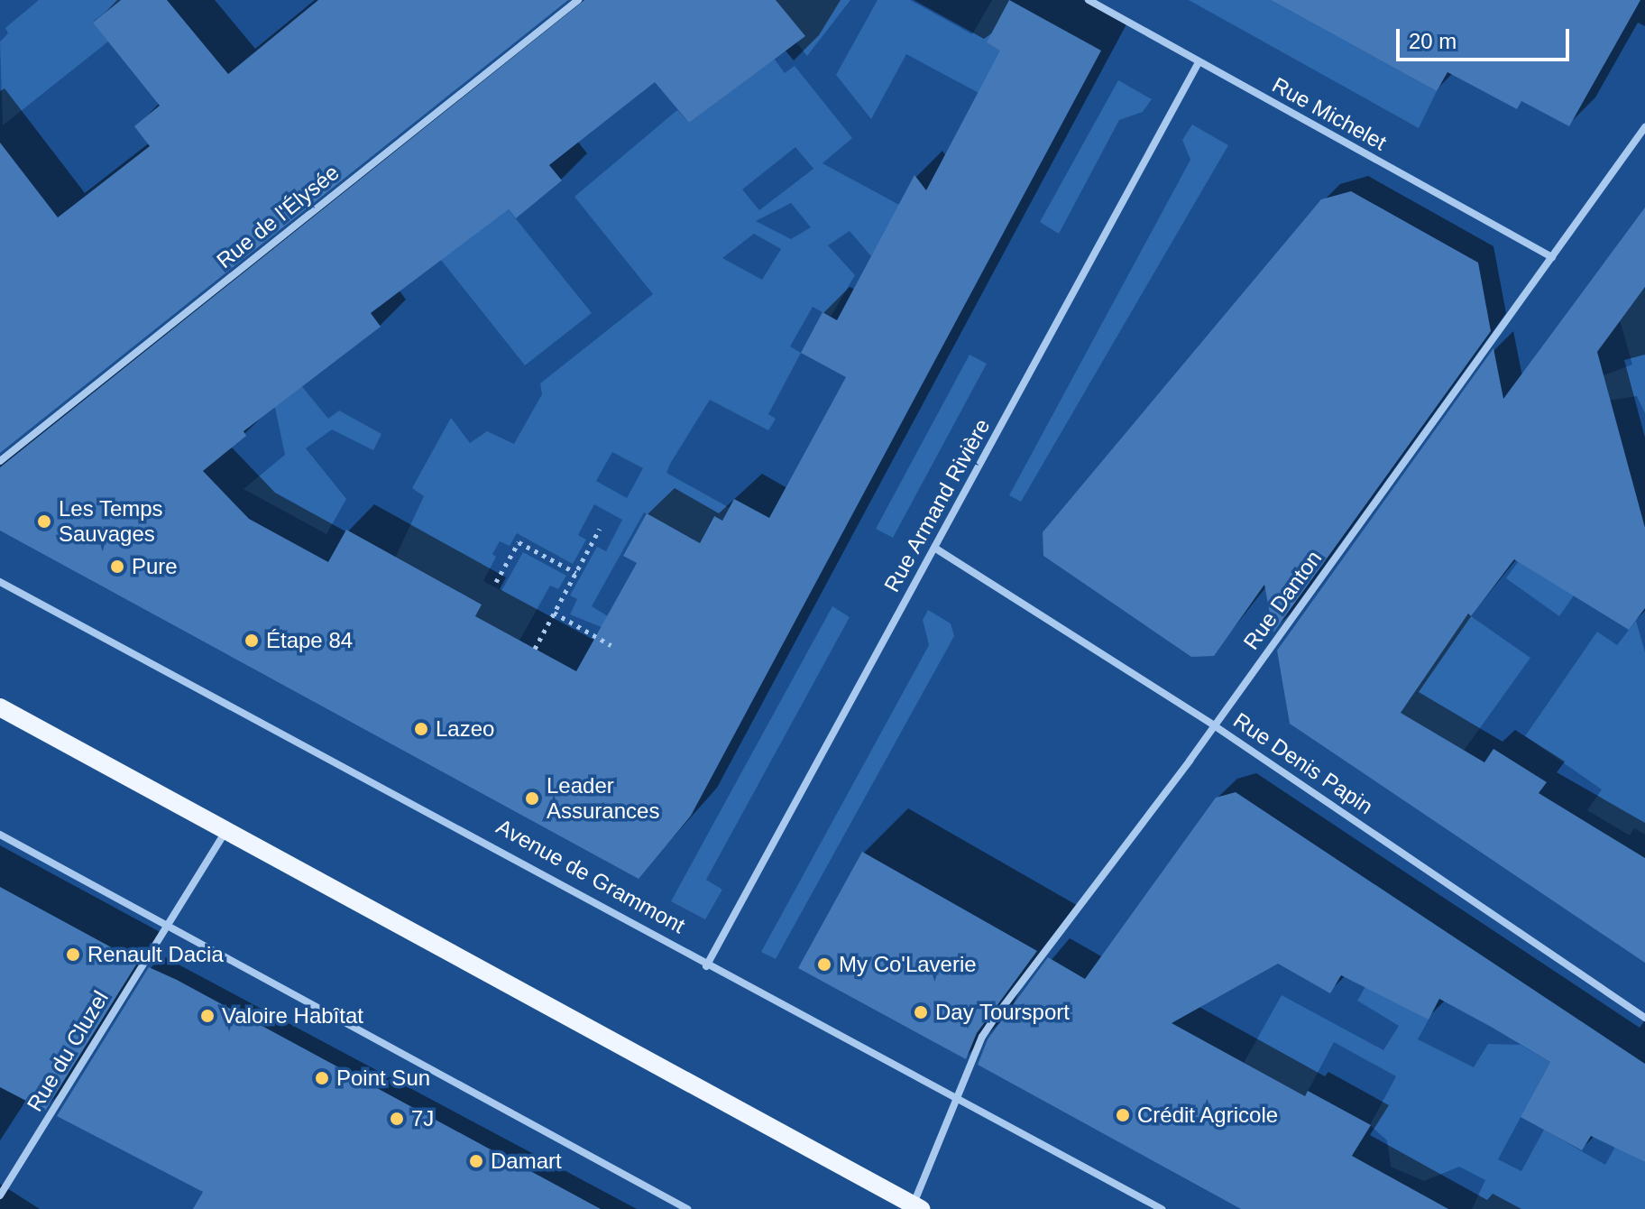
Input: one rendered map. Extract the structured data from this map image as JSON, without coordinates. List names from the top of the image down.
{
  "streets": {
    "street": [
      "Rue Michelet",
      "Rue de l'Élysée",
      "Rue Armand Rivière",
      "Rue Danton",
      "Rue Denis Papin",
      "Avenue de Grammont",
      "Rue du Cluzel"
    ]
  },
  "crossings": [
    ["Rue Michelet", "Rue Armand Rivière"],
    ["Rue Michelet", "Rue Danton"],
    ["Rue Armand Rivière", "Rue Denis Papin"],
    ["Rue Armand Rivière", "Avenue de Grammont"],
    ["Rue Danton", "Rue Denis Papin"],
    ["Rue Danton", "Avenue de Grammont"]
  ],
  "places": [
    "Les Temps Sauvages",
    "Pure",
    "Étape 84",
    "Lazeo",
    "Leader Assurances",
    "Renault Dacia",
    "My Co'Laverie",
    "Day Toursport",
    "Valoire Habîtat",
    "Point Sun",
    "Crédit Agricole",
    "7J",
    "Damart"
  ],
  "scale_bar": "20 m"
}
